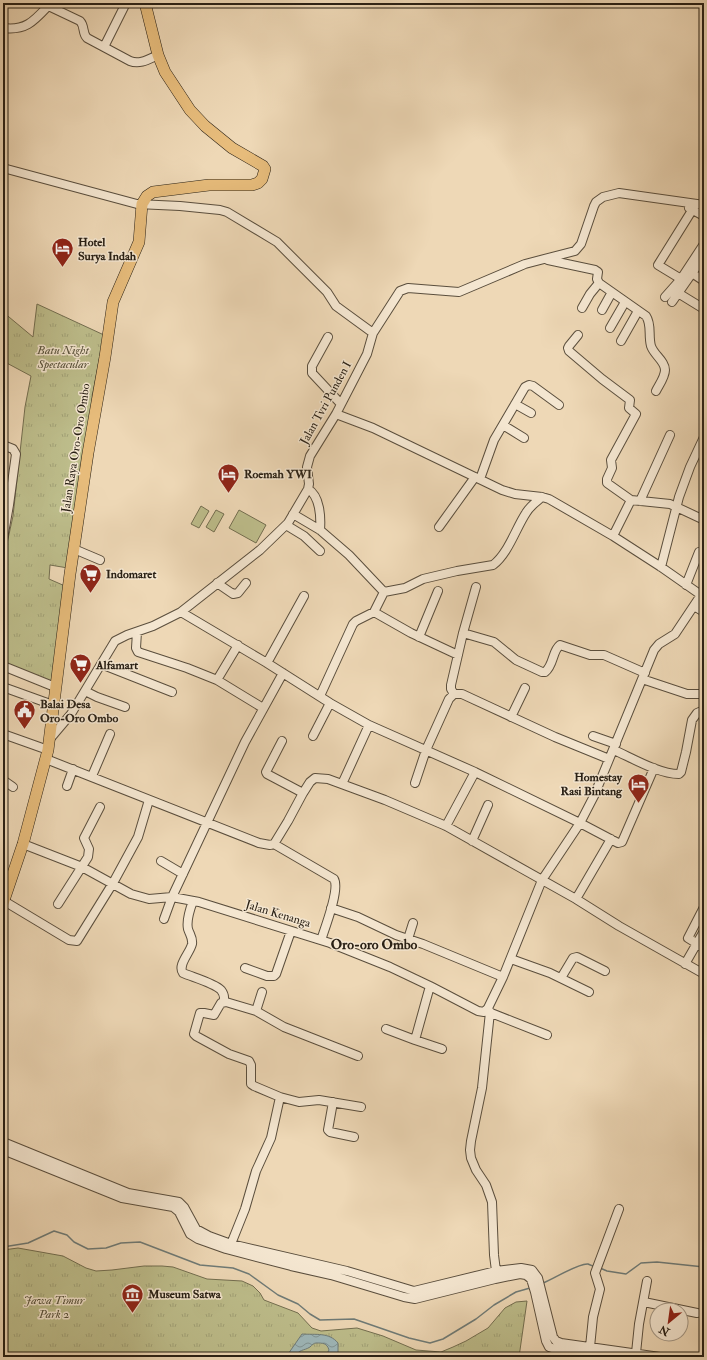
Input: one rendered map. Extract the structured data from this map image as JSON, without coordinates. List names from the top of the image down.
{
  "streets": {
    "main road": ["Jalan Raya Oro-Oro Ombo"],
    "street": ["Jalan Tvri Punden I", "Jalan Kenanga"]
  },
  "crossings": [
    ["Jalan Raya Oro-Oro Ombo", "Jalan Kenanga"]
  ],
  "districts": ["Oro-oro Ombo"],
  "parks": ["Batu Night Spectacular", "Jawa Timur Park 2"],
  "places": {
    "hotel": ["Hotel Surya Indah", "Roemah YWI", "Homestay Rasi Bintang"],
    "supermarket": ["Indomaret", "Alfamart"],
    "public building": ["Balai Desa Oro-Oro Ombo"],
    "museum": ["Museum Satwa"]
  },
  "north": "bottom left"
}
